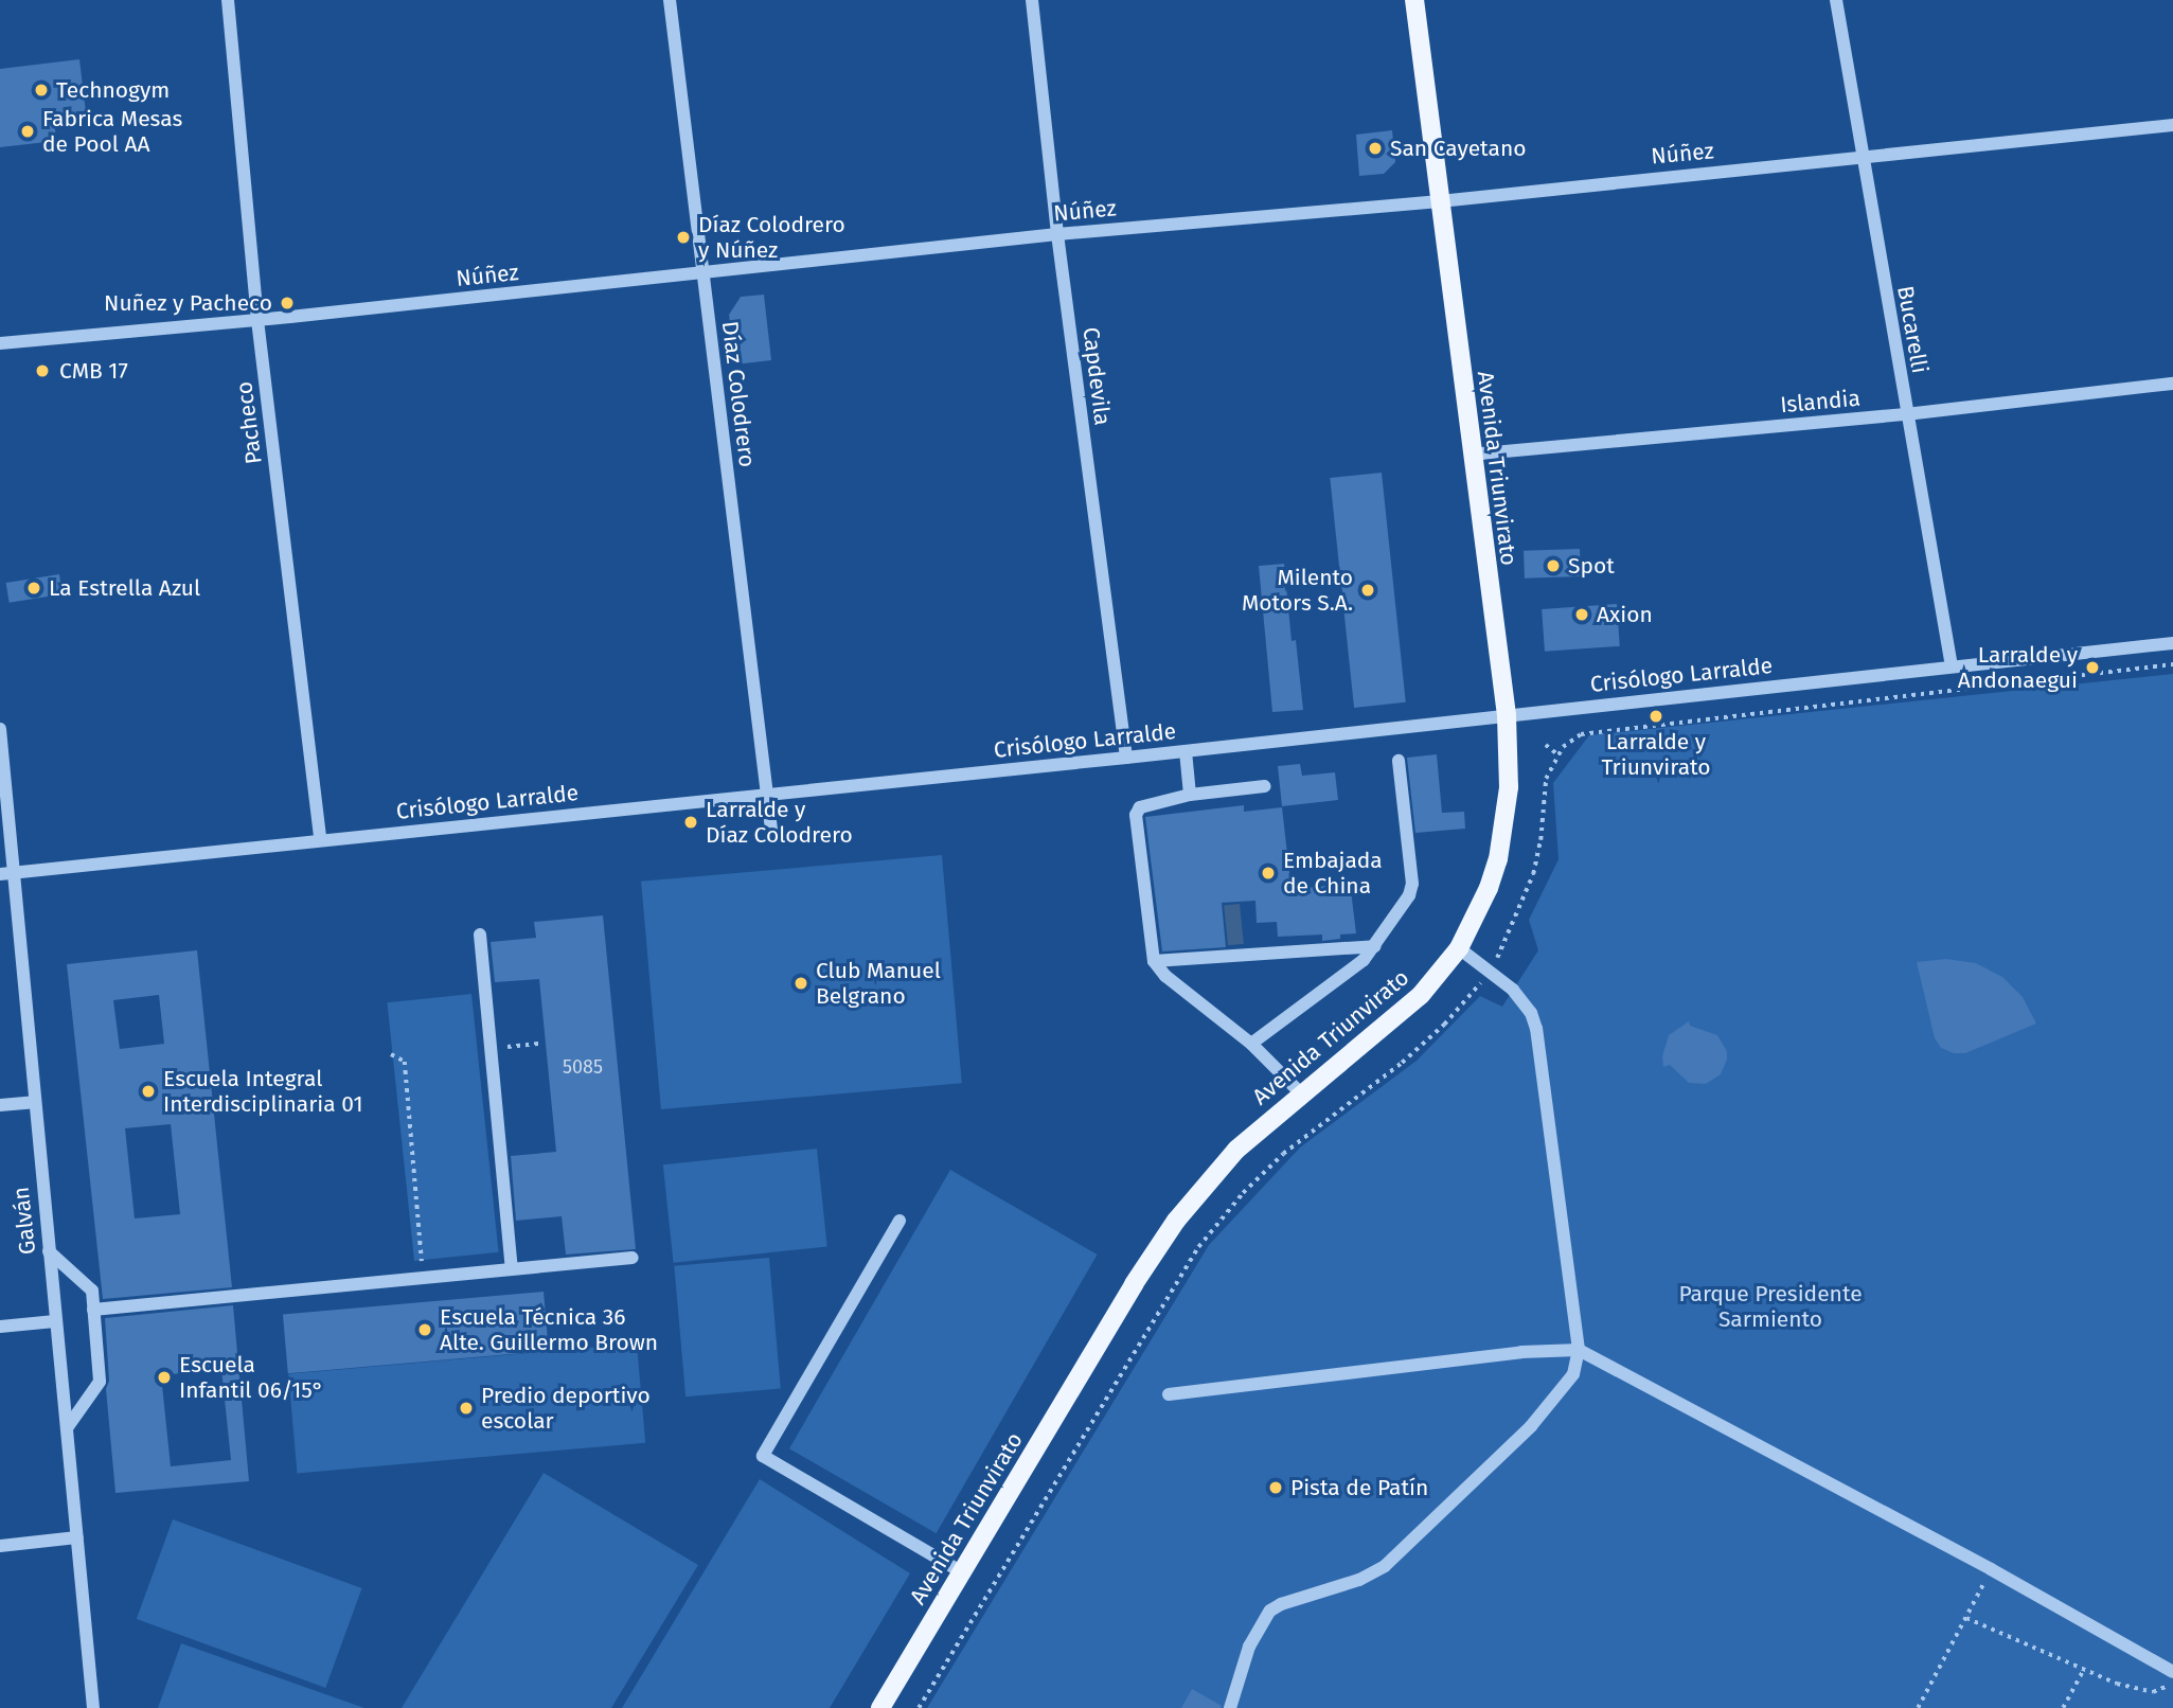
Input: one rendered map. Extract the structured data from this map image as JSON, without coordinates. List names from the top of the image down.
{
  "streets": {
    "main road": ["Avenida Triunvirato"],
    "street": [
      "Núñez",
      "Bucarelli",
      "Capdevila",
      "Díaz Colodrero",
      "Islandia",
      "Pacheco",
      "Crisólogo Larralde",
      "Galván"
    ]
  },
  "crossings": [
    ["Núñez", "Bucarelli"],
    ["Núñez", "Capdevila"],
    ["Núñez", "Díaz Colodrero"],
    ["Núñez", "Pacheco"],
    ["Núñez", "Avenida Triunvirato"],
    ["Bucarelli", "Islandia"],
    ["Bucarelli", "Crisólogo Larralde"],
    ["Capdevila", "Crisólogo Larralde"],
    ["Díaz Colodrero", "Crisólogo Larralde"],
    ["Islandia", "Avenida Triunvirato"],
    ["Pacheco", "Crisólogo Larralde"],
    ["Avenida Triunvirato", "Crisólogo Larralde"],
    ["Crisólogo Larralde", "Galván"]
  ],
  "parks": ["Parque Presidente Sarmiento"],
  "places": [
    "Technogym",
    "Fabrica Mesas de Pool AA",
    "San Cayetano",
    "Díaz Colodrero y Núñez",
    "Nuñez y Pacheco",
    "CMB 17",
    "Spot",
    "La Estrella Azul",
    "Milento Motors S.A.",
    "Axion",
    "Larralde y Andonaegui",
    "Larralde y Triunvirato",
    "Larralde y Díaz Colodrero",
    "Embajada de China",
    "Club Manuel Belgrano",
    "Escuela Integral Interdisciplinaria 01",
    "Escuela Técnica 36 Alte. Guillermo Brown",
    "Escuela Infantil 06/15°",
    "Predio deportivo escolar",
    "Pista de Patín"
  ],
  "house_numbers": ["5085"]
}
